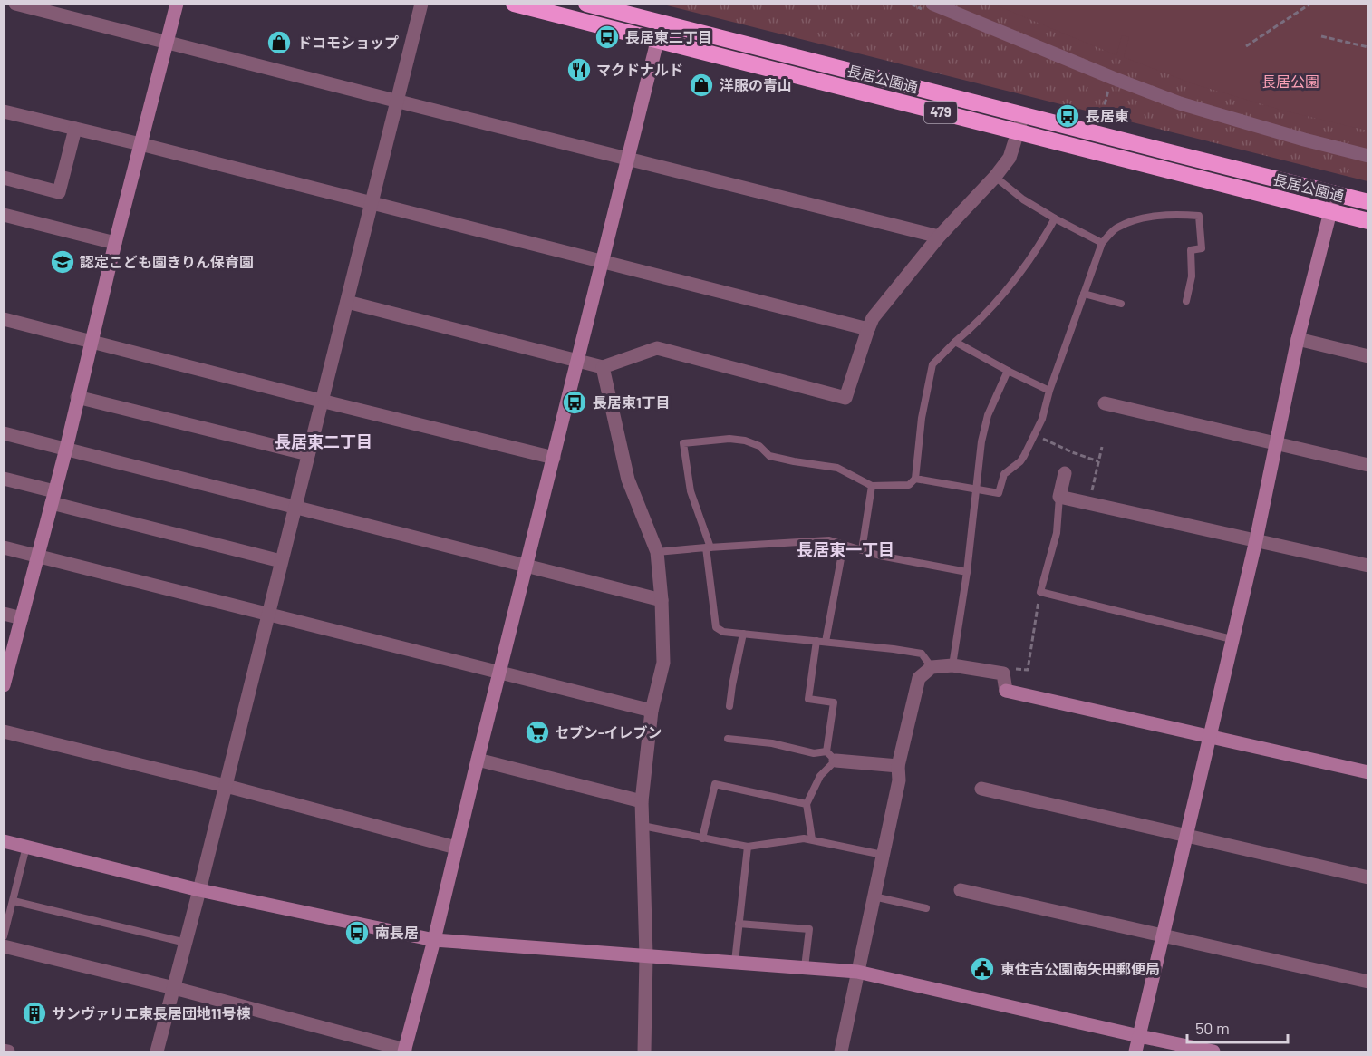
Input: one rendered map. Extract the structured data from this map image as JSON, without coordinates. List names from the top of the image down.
{
  "streets": {
    "highway": ["長居公園通", "479"]
  },
  "districts": ["長居東二丁目", "長居東一丁目"],
  "parks": ["長居公園"],
  "places": {
    "bus stop": [
      "長居東二丁目",
      "長居東",
      "長居東1丁目",
      "南長居"
    ],
    "shop": ["ドコモショップ", "洋服の青山"],
    "restaurant": ["マクドナルド"],
    "school or university": ["認定こども園きりん保育園"],
    "supermarket": ["セブン-イレブン"],
    "public building": ["東住吉公園南矢田郵便局"],
    "building": ["サンヴァリエ東長居団地11号棟"]
  },
  "scale_bar": "50 m"
}
